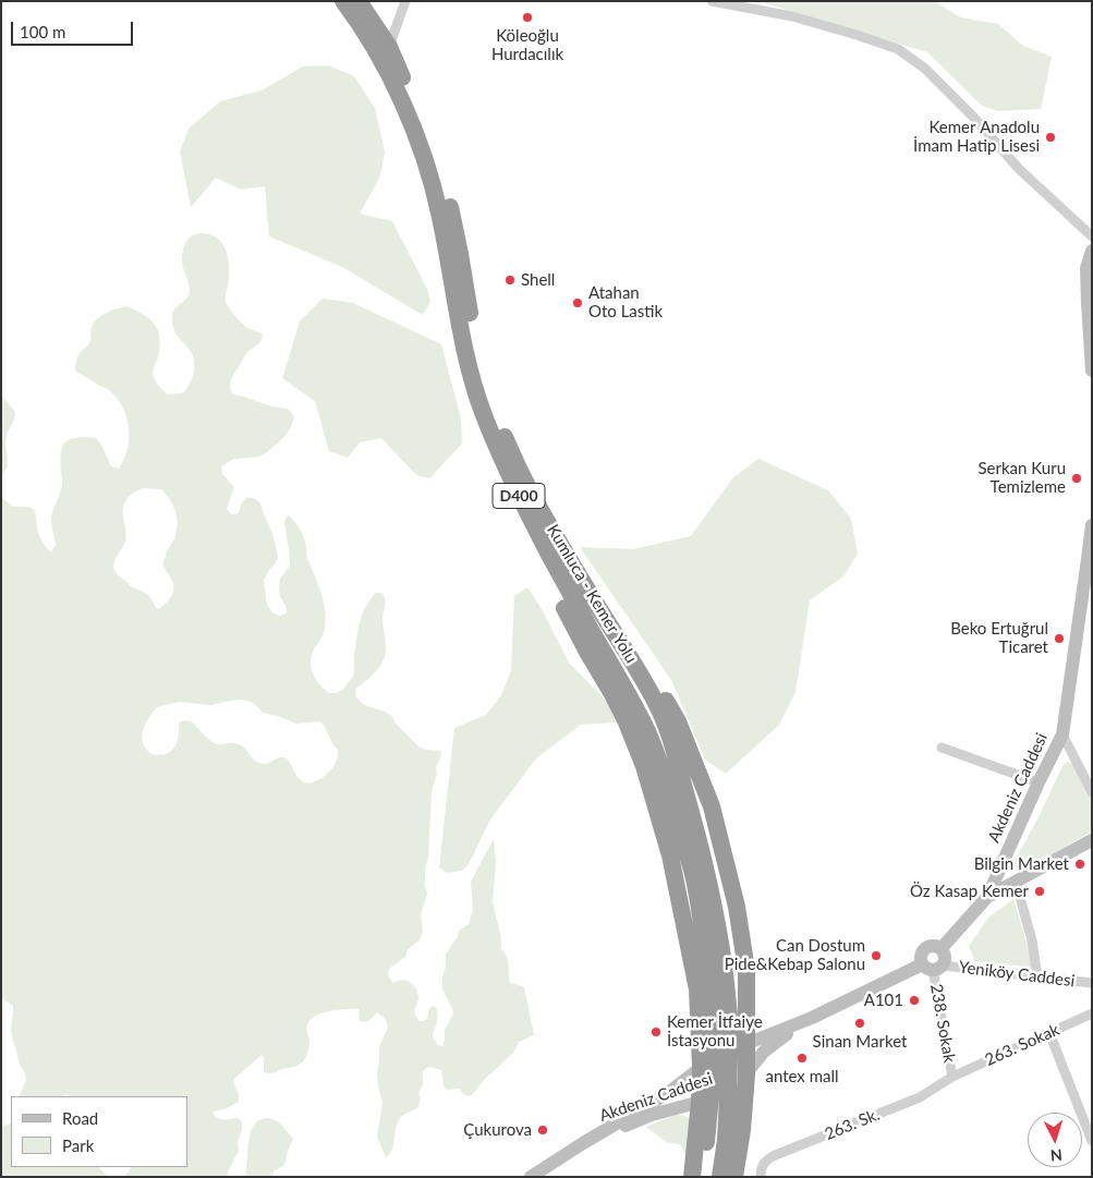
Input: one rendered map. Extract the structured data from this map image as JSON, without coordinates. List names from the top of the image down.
{
  "streets": {
    "highway": ["D400", "Kumluca - Kemer Yolu"],
    "street": [
      "Akdeniz Caddesi",
      "Yeniköy Caddesi",
      "238. Sokak",
      "263. Sokak",
      "263. Sk."
    ]
  },
  "crossings": [
    ["Kumluca - Kemer Yolu", "Akdeniz Caddesi"],
    ["Akdeniz Caddesi", "Yeniköy Caddesi"],
    ["Akdeniz Caddesi", "238. Sokak"],
    ["Yeniköy Caddesi", "238. Sokak"],
    ["238. Sokak", "263. Sokak"],
    ["238. Sokak", "263. Sk."],
    ["263. Sokak", "263. Sk."]
  ],
  "places": [
    "Köleoğlu Hurdacılık",
    "Kemer Anadolu İmam Hatip Lisesi",
    "Shell",
    "Atahan Oto Lastik",
    "Serkan Kuru Temizleme",
    "Beko Ertuğrul Ticaret",
    "Bilgin Market",
    "Öz Kasap Kemer",
    "Can Dostum Pide&Kebap Salonu",
    "A101",
    "Sinan Market",
    "Kemer İtfaiye İstasyonu",
    "antex mall",
    "Çukurova"
  ],
  "legend": ["Road", "Park"],
  "scale_bar": "100 m",
  "north": "bottom"
}
